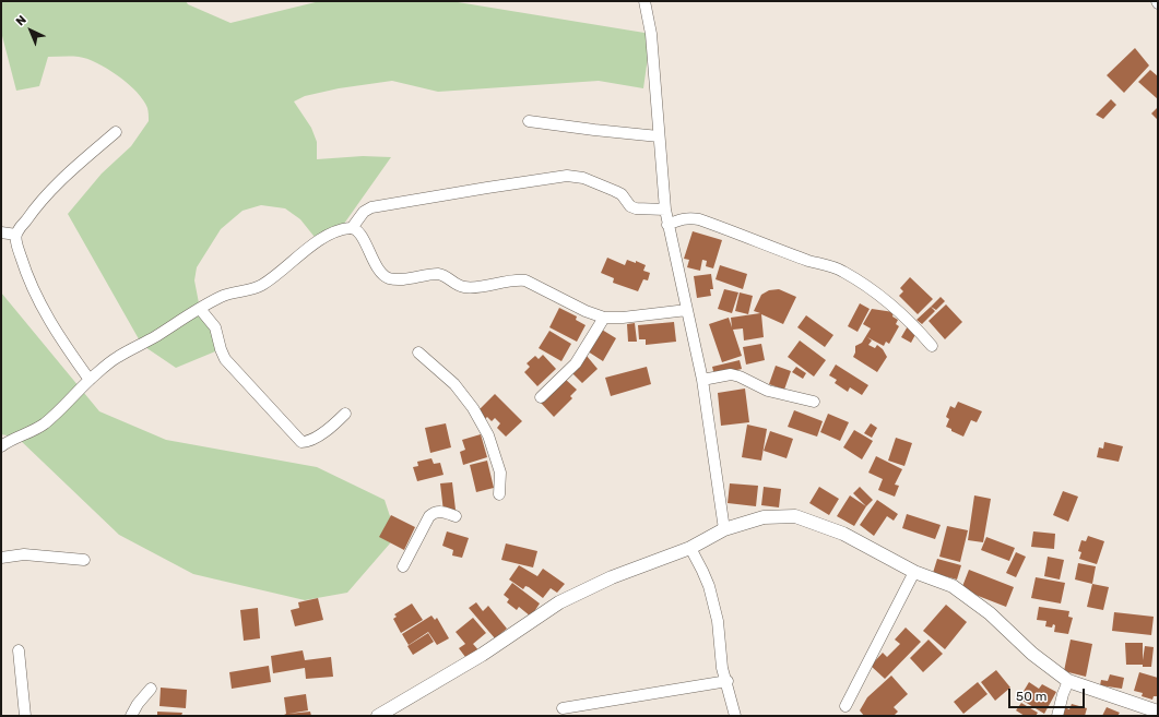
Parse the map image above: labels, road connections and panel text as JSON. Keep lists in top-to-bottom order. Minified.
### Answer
{"scale_bar":"50 m","north":"top left"}
